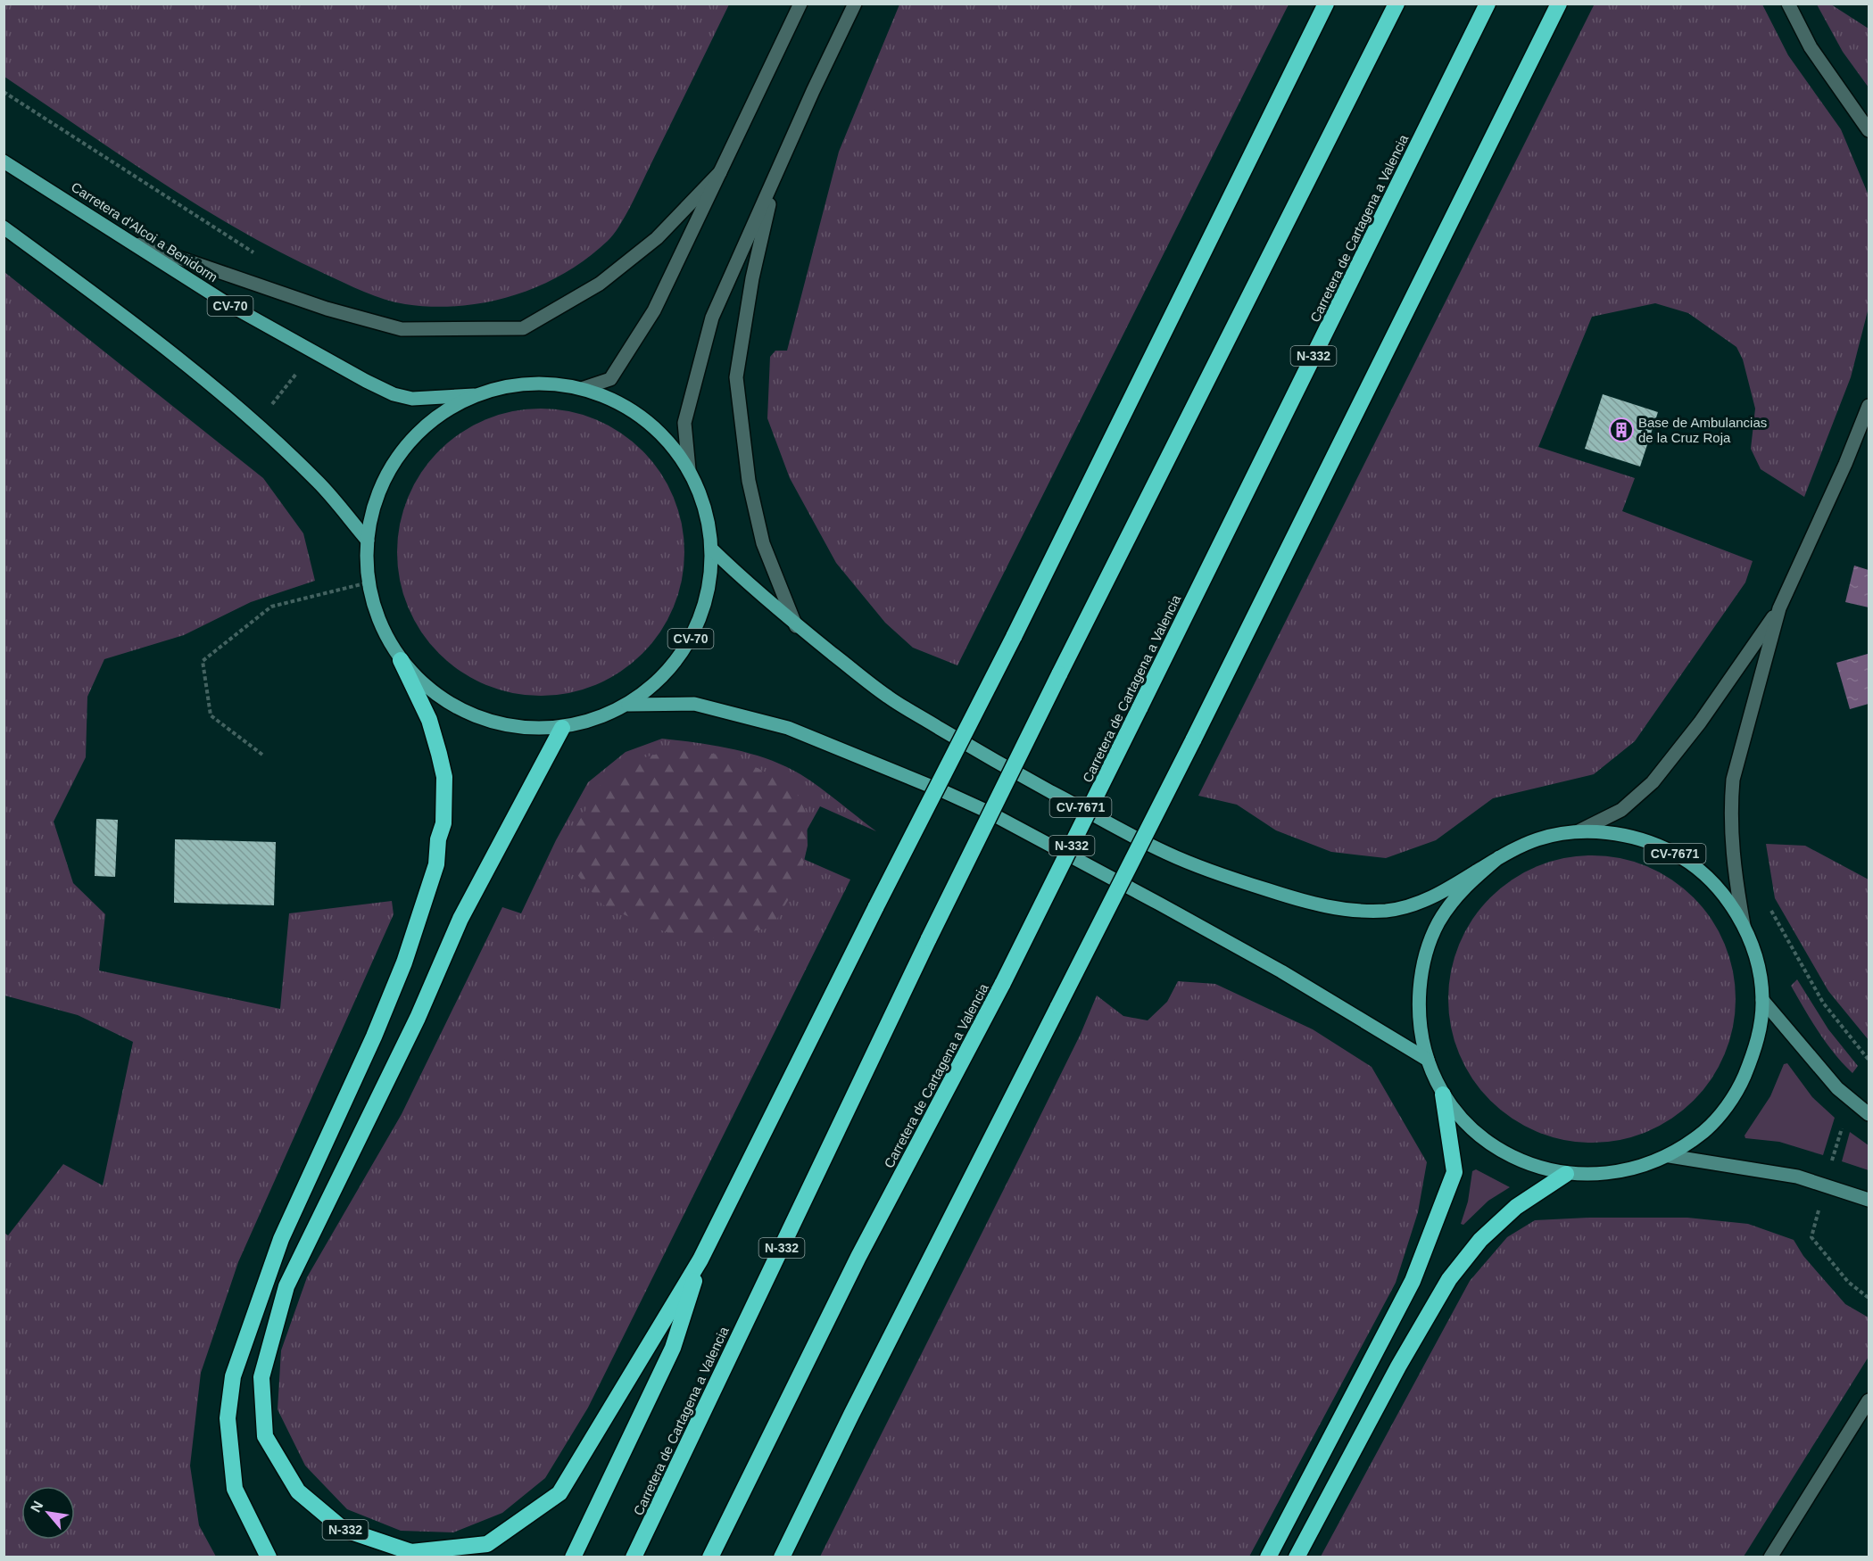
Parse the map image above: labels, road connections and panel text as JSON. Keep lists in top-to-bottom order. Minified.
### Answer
{"streets":{"highway":["Carretera de Cartagena a Valencia","N-332"],"main road":["Carretera d'Alcoi a Benidorm","CV-70","CV-7671"]},"crossings":[["Carretera d'Alcoi a Benidorm","CV-70"],["CV-70","N-332"],["CV-70","CV-7671"]],"places":{"building":["Base de Ambulancias de la Cruz Roja"]},"north":"top left"}
